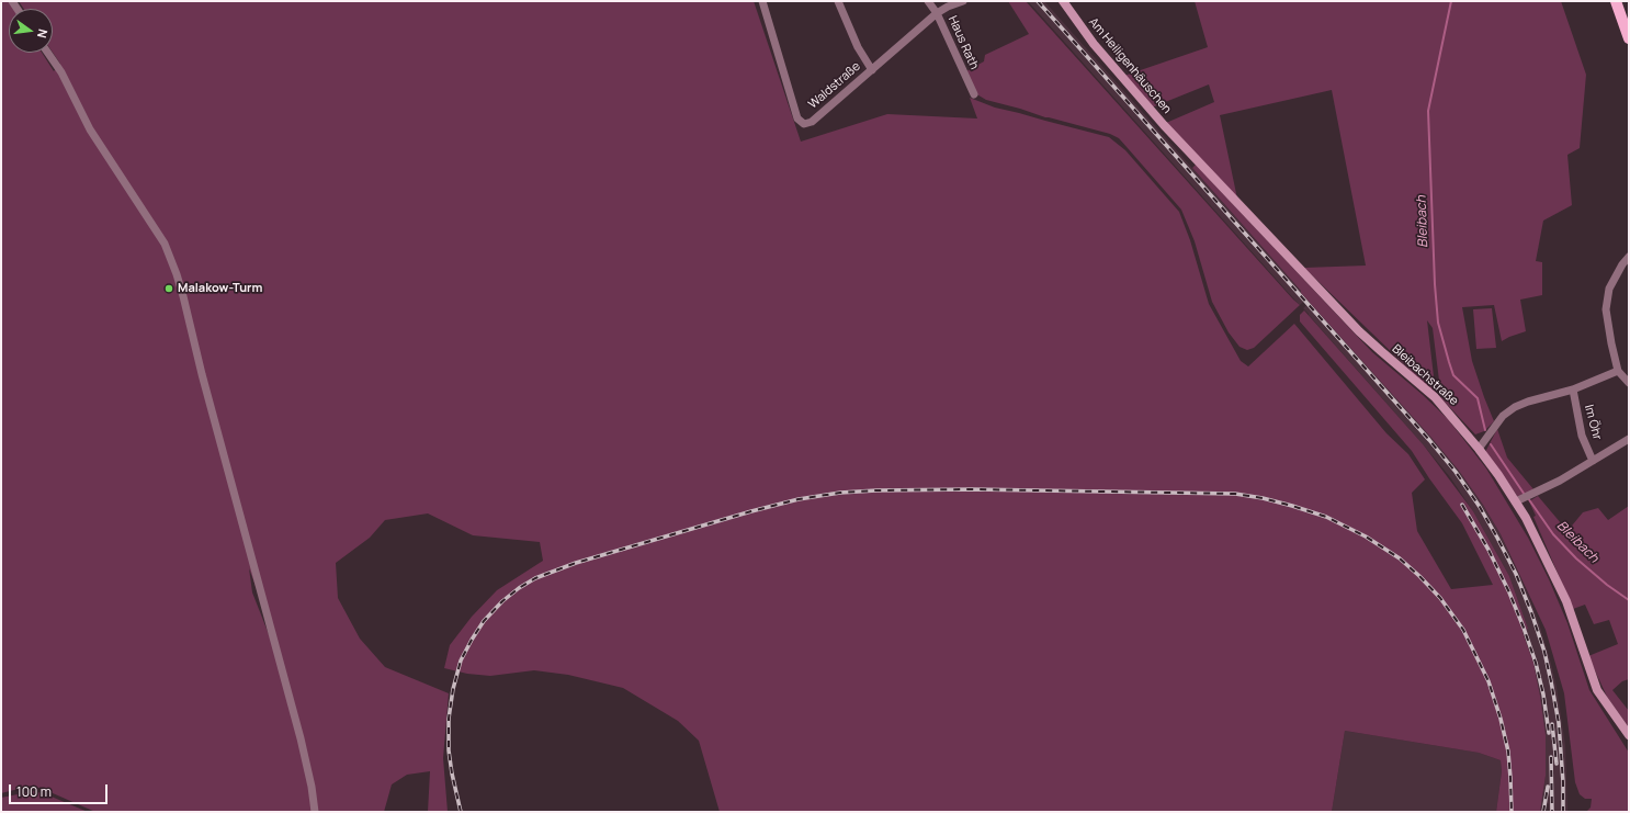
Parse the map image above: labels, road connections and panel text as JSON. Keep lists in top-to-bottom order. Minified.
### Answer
{"streets":{"main road":["Am Heiligenhäuschen","Bleibachstraße"],"street":["Haus Rath","Waldstraße","Im Öhr"]},"crossings":[["Haus Rath","Waldstraße"],["Am Heiligenhäuschen","Bleibachstraße"]],"water":["Bleibach"],"places":["Malakow-Turm"],"scale_bar":"100 m","north":"right"}
